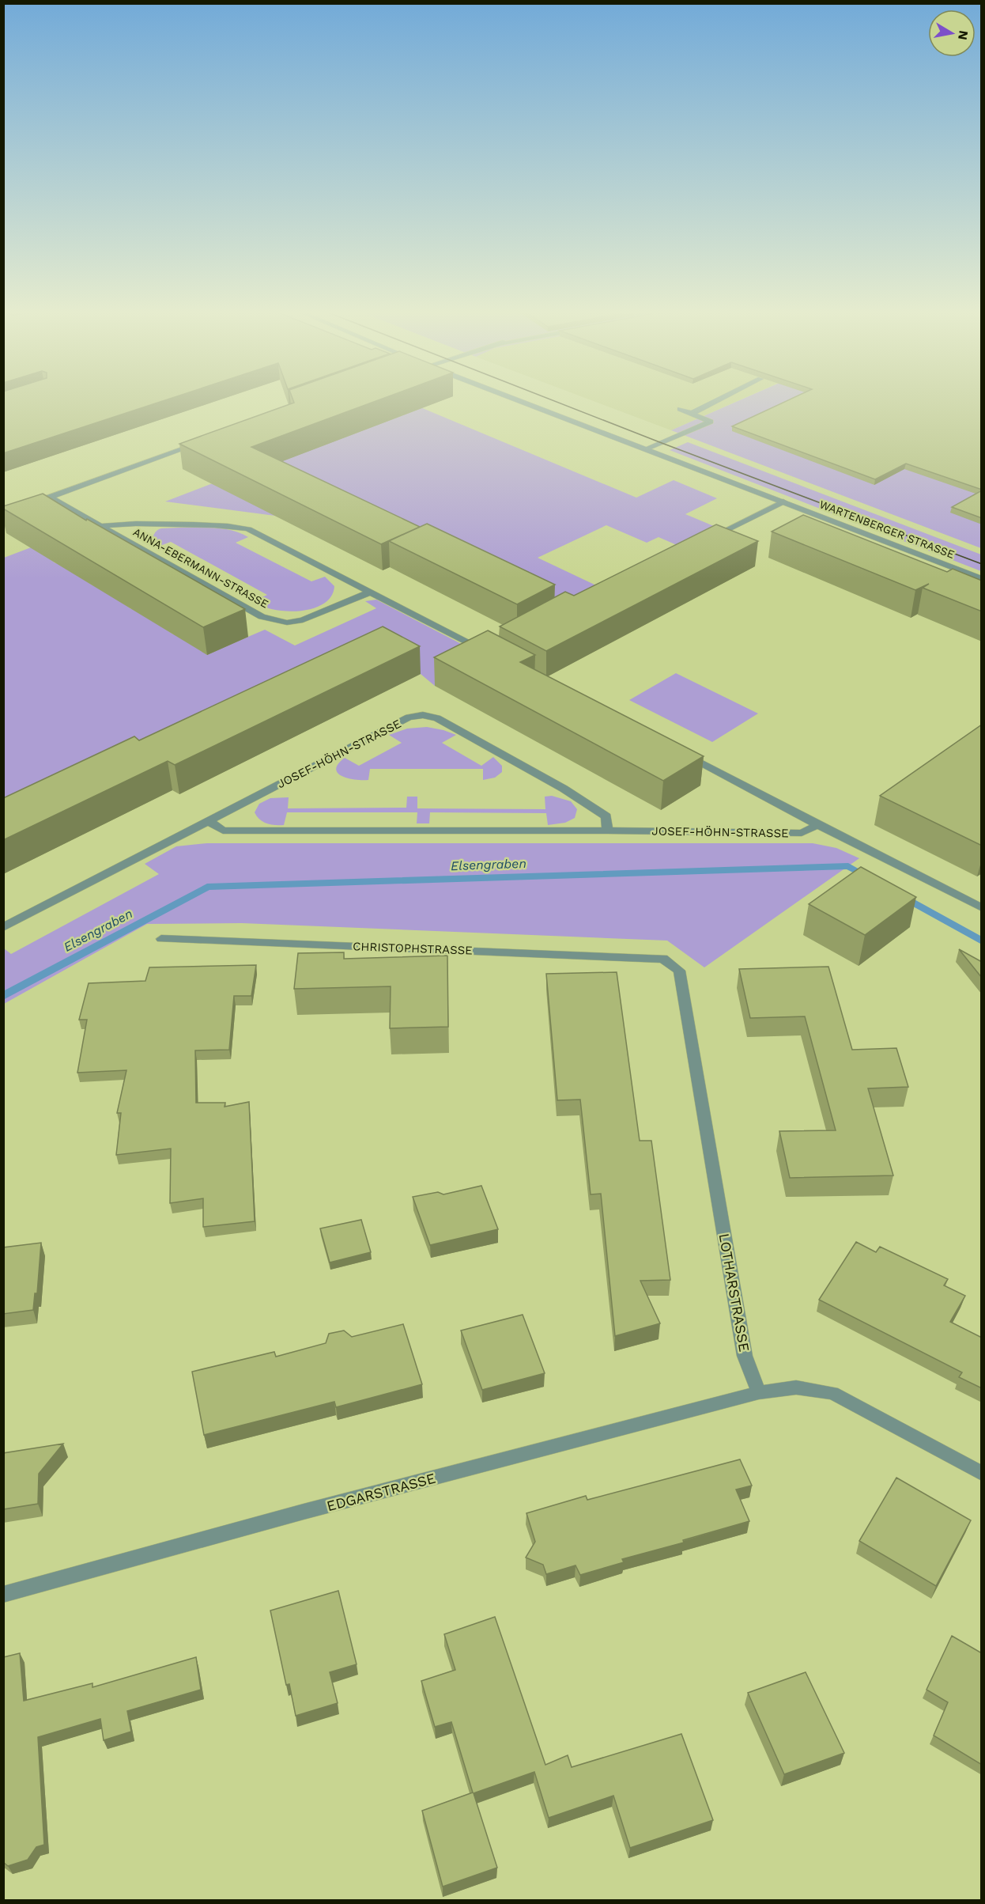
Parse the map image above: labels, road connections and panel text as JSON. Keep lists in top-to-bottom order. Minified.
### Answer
{"streets":{"street":["WARTENBERGER STRASSE","ANNA-EBERMANN-STRASSE","JOSEF-HÖHN-STRASSE","CHRISTOPHSTRASSE","LOTHARSTRASSE","EDGARSTRASSE"]},"crossings":[["CHRISTOPHSTRASSE","LOTHARSTRASSE"],["LOTHARSTRASSE","EDGARSTRASSE"]],"water":["Elsengraben"],"north":"right"}
